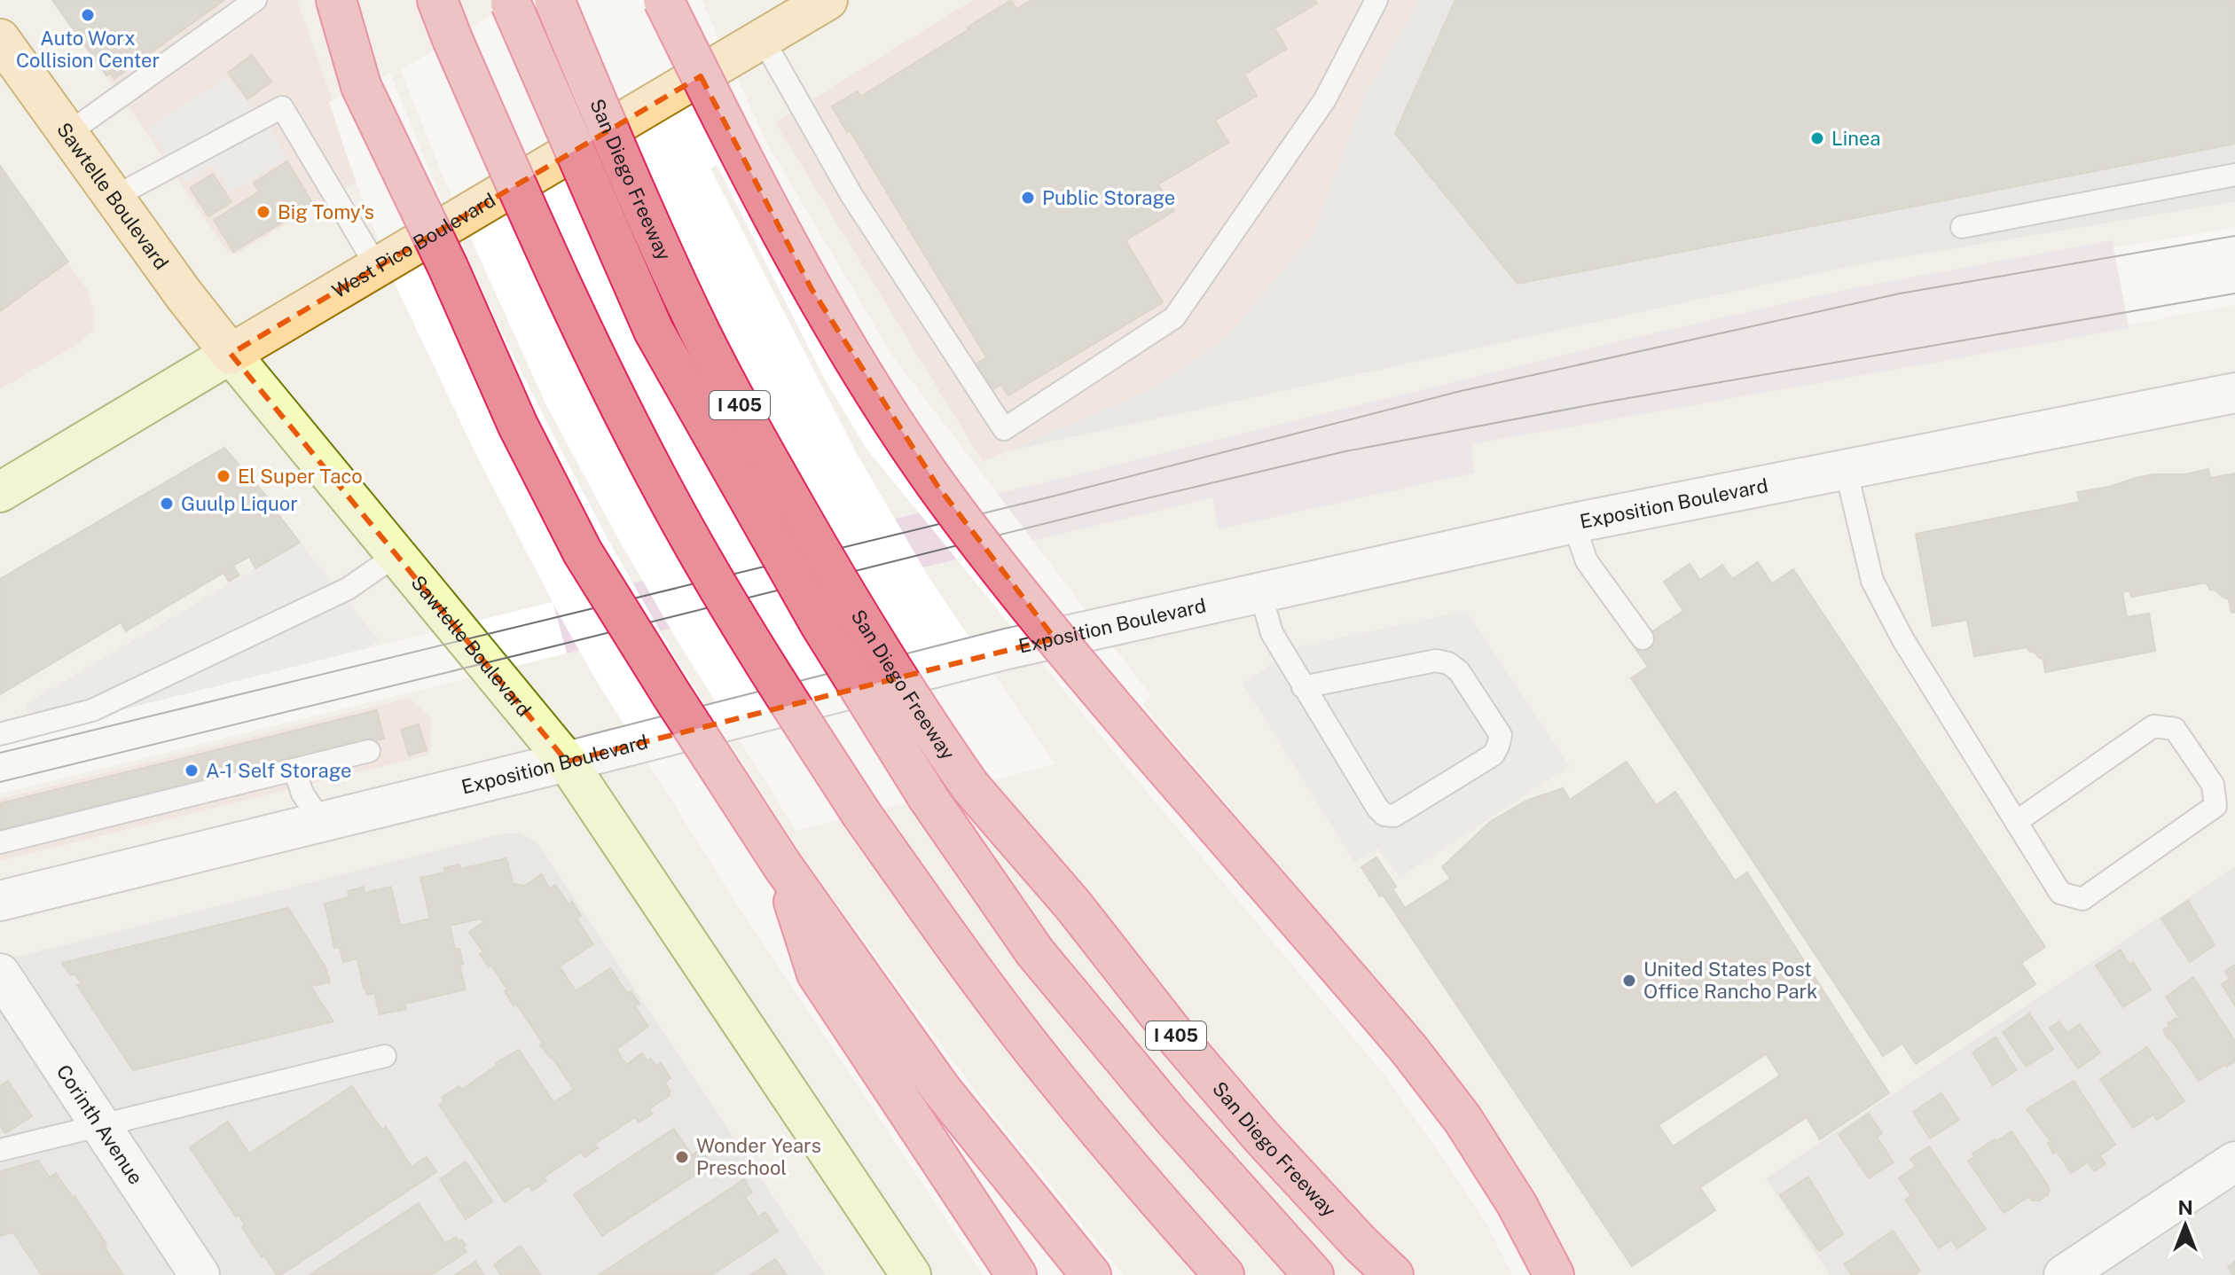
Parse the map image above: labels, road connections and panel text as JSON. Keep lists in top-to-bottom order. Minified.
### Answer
{"streets":{"highway":["San Diego Freeway","I 405"],"main road":["Sawtelle Boulevard","West Pico Boulevard"],"street":["Exposition Boulevard","Corinth Avenue"]},"crossings":[["Sawtelle Boulevard","West Pico Boulevard"],["Sawtelle Boulevard","Exposition Boulevard"]],"places":["Auto Worx Collision Center","Linea","Public Storage","Big Tomy's","El Super Taco","Guulp Liquor","A-1 Self Storage","United States Post Office Rancho Park","Wonder Years Preschool"],"north":"top"}
